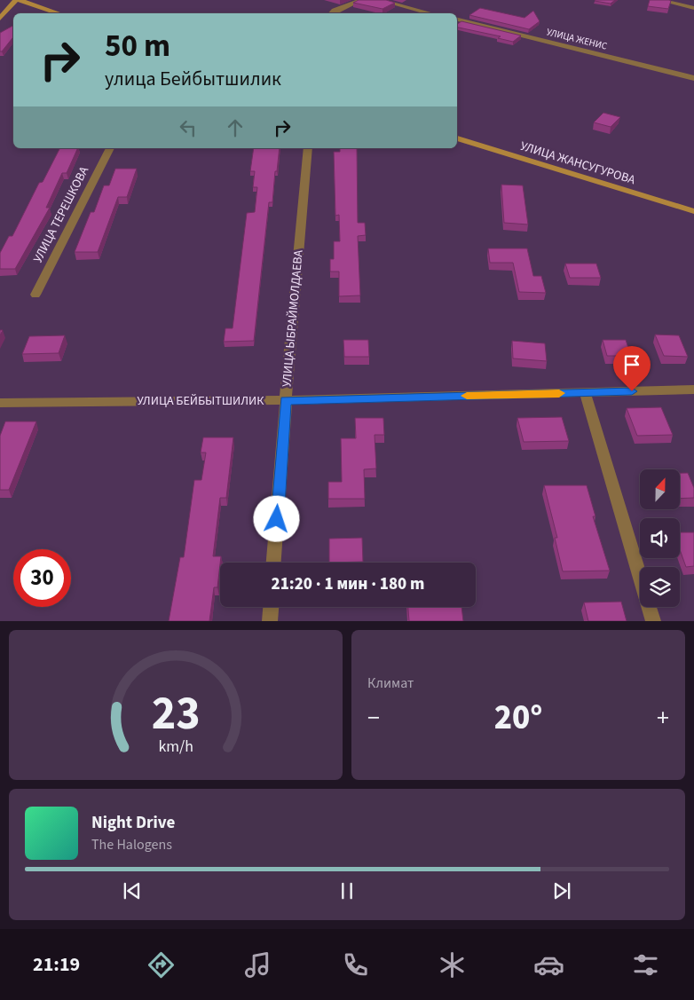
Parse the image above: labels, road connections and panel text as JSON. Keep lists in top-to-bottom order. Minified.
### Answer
{"streets":{"main road":["УЛИЦА ЖАНСУГУРОВА"],"street":["УЛИЦА ЖЕНИС","УЛИЦА ТЕРЕШКОВА","УЛИЦА ЫБРАЙМОЛДАЕВА","УЛИЦА БЕЙБЫТШИЛИК"]},"crossings":[["УЛИЦА ЫБРАЙМОЛДАЕВА","УЛИЦА БЕЙБЫТШИЛИК"]],"north":"top","page":{"turn":["50 m","улица Бейбытшилик"],"limit":"30","trip":"21:20 · 1 мин · 180 m","tile":"Климат","heat":["−","20°","+"],"song":["Night Drive","The Halogens"],"tabs":"21:19","gauge":["23","km/h"]}}
